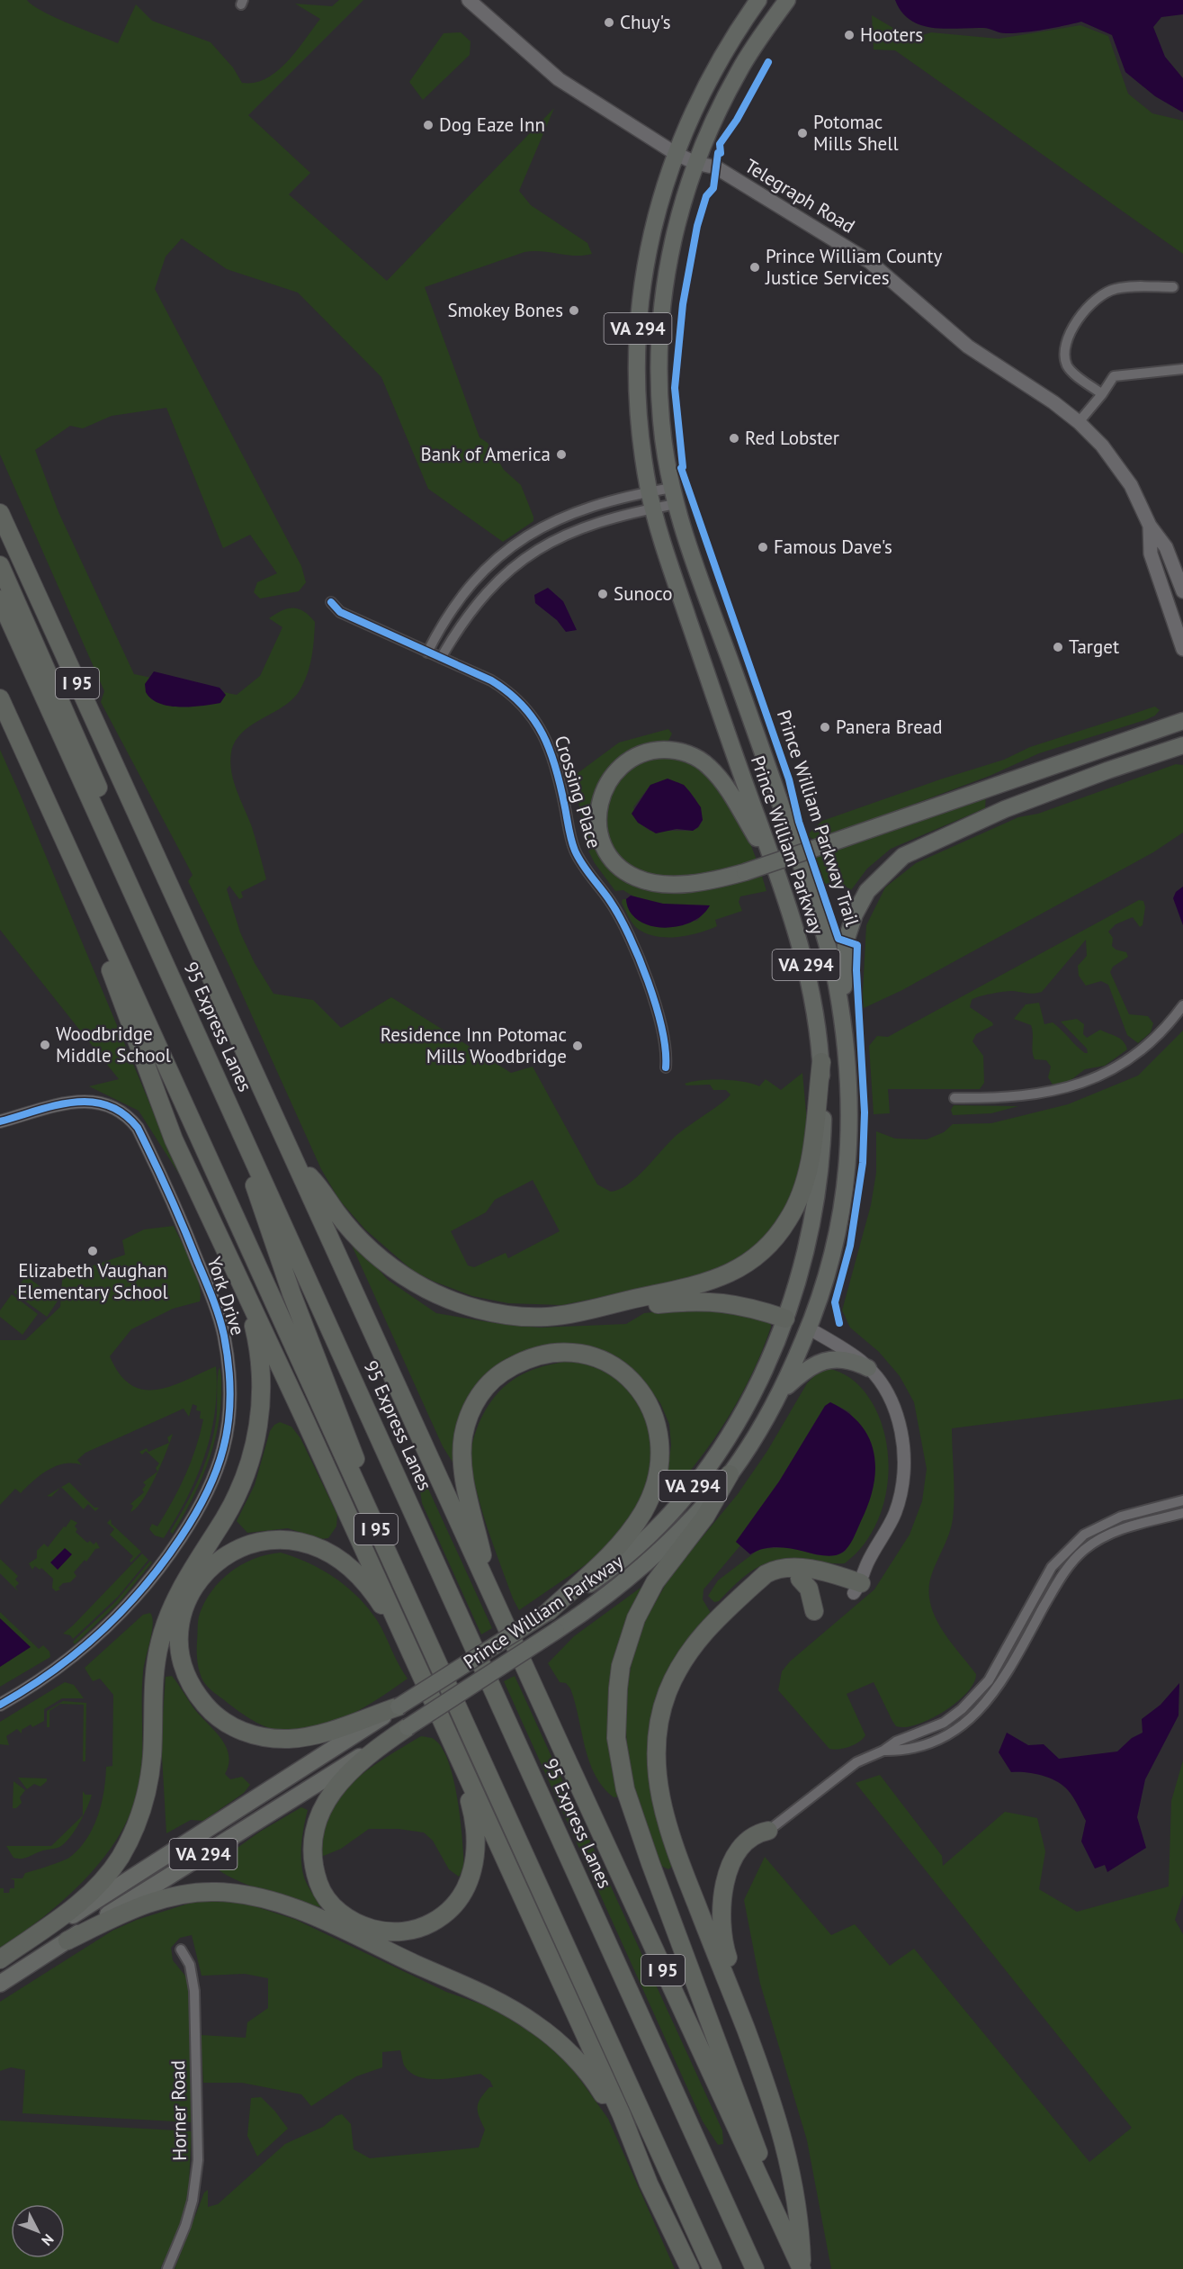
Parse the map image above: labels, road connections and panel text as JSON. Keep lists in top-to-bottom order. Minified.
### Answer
{"streets":{"highway":["VA 294","I 95","Prince William Parkway","95 Express Lanes"],"main road":["Telegraph Road"],"street":["Crossing Place","York Drive","Horner Road"],"cycle path":["Prince William Parkway Trail"]},"crossings":[["Telegraph Road","Prince William Parkway"]],"places":["Chuy's","Hooters","Dog Eaze Inn","Potomac Mills Shell","Prince William County Justice Services","Smokey Bones","Red Lobster","Bank of America","Famous Dave's","Sunoco","Target","Panera Bread","Woodbridge Middle School","Residence Inn Potomac Mills Woodbridge","Elizabeth Vaughan Elementary School"],"north":"bottom right"}
